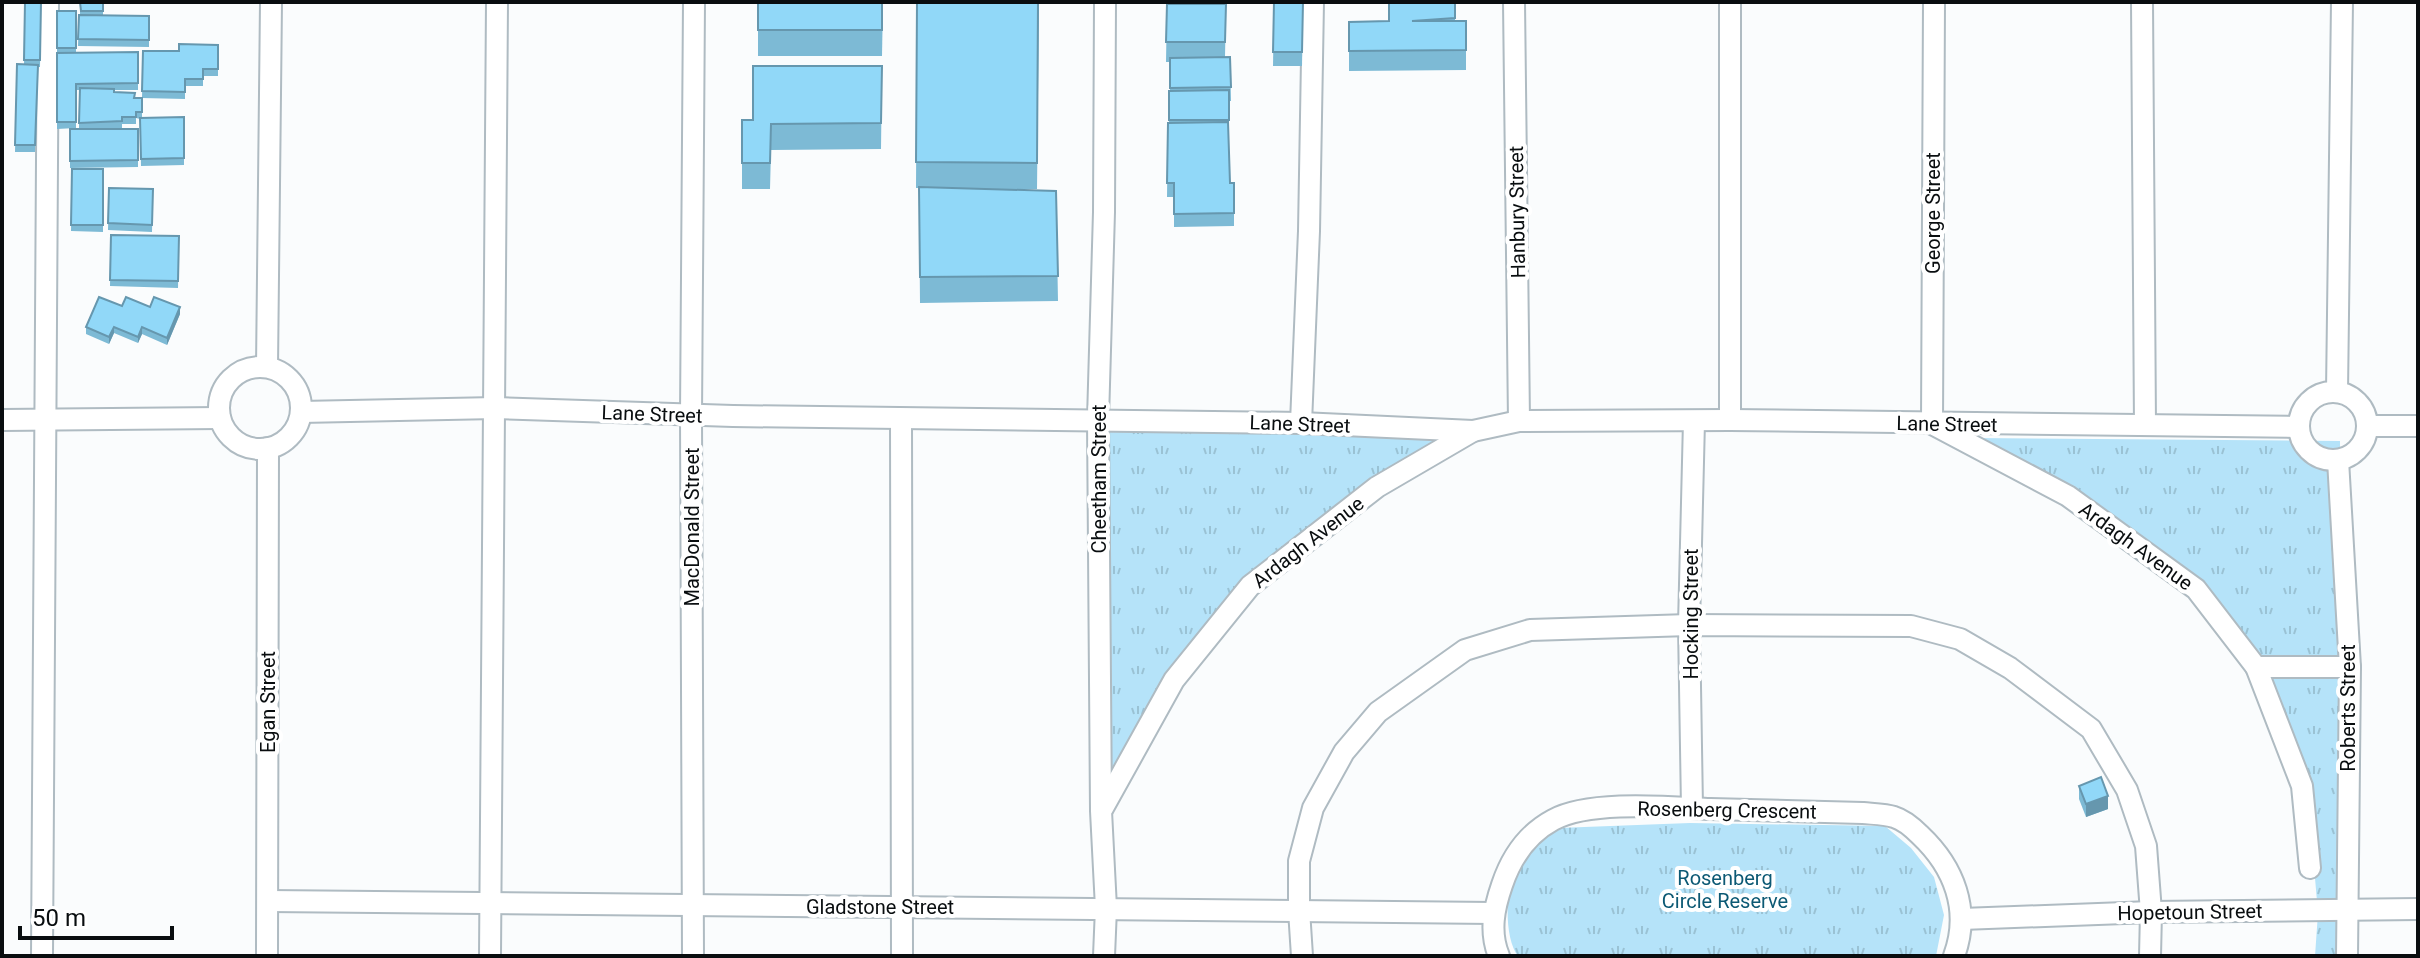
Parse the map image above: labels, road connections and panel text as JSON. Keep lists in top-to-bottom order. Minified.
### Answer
{"streets":{"street":["Hanbury Street","George Street","Lane Street","Cheetham Street","MacDonald Street","Ardagh Avenue","Hocking Street","Egan Street","Roberts Street","Rosenberg Crescent","Gladstone Street","Hopetoun Street"]},"crossings":[["Hanbury Street","Lane Street"],["George Street","Lane Street"],["George Street","Ardagh Avenue"],["Lane Street","Cheetham Street"],["Lane Street","MacDonald Street"],["Lane Street","Ardagh Avenue"],["Lane Street","Hocking Street"],["Lane Street","Egan Street"],["Lane Street","Roberts Street"],["Cheetham Street","Ardagh Avenue"],["Cheetham Street","Gladstone Street"],["MacDonald Street","Gladstone Street"],["Hocking Street","Rosenberg Crescent"],["Egan Street","Gladstone Street"],["Roberts Street","Hopetoun Street"],["Rosenberg Crescent","Gladstone Street"],["Rosenberg Crescent","Hopetoun Street"]],"parks":["Rosenberg Circle Reserve"],"scale_bar":"50 m"}
